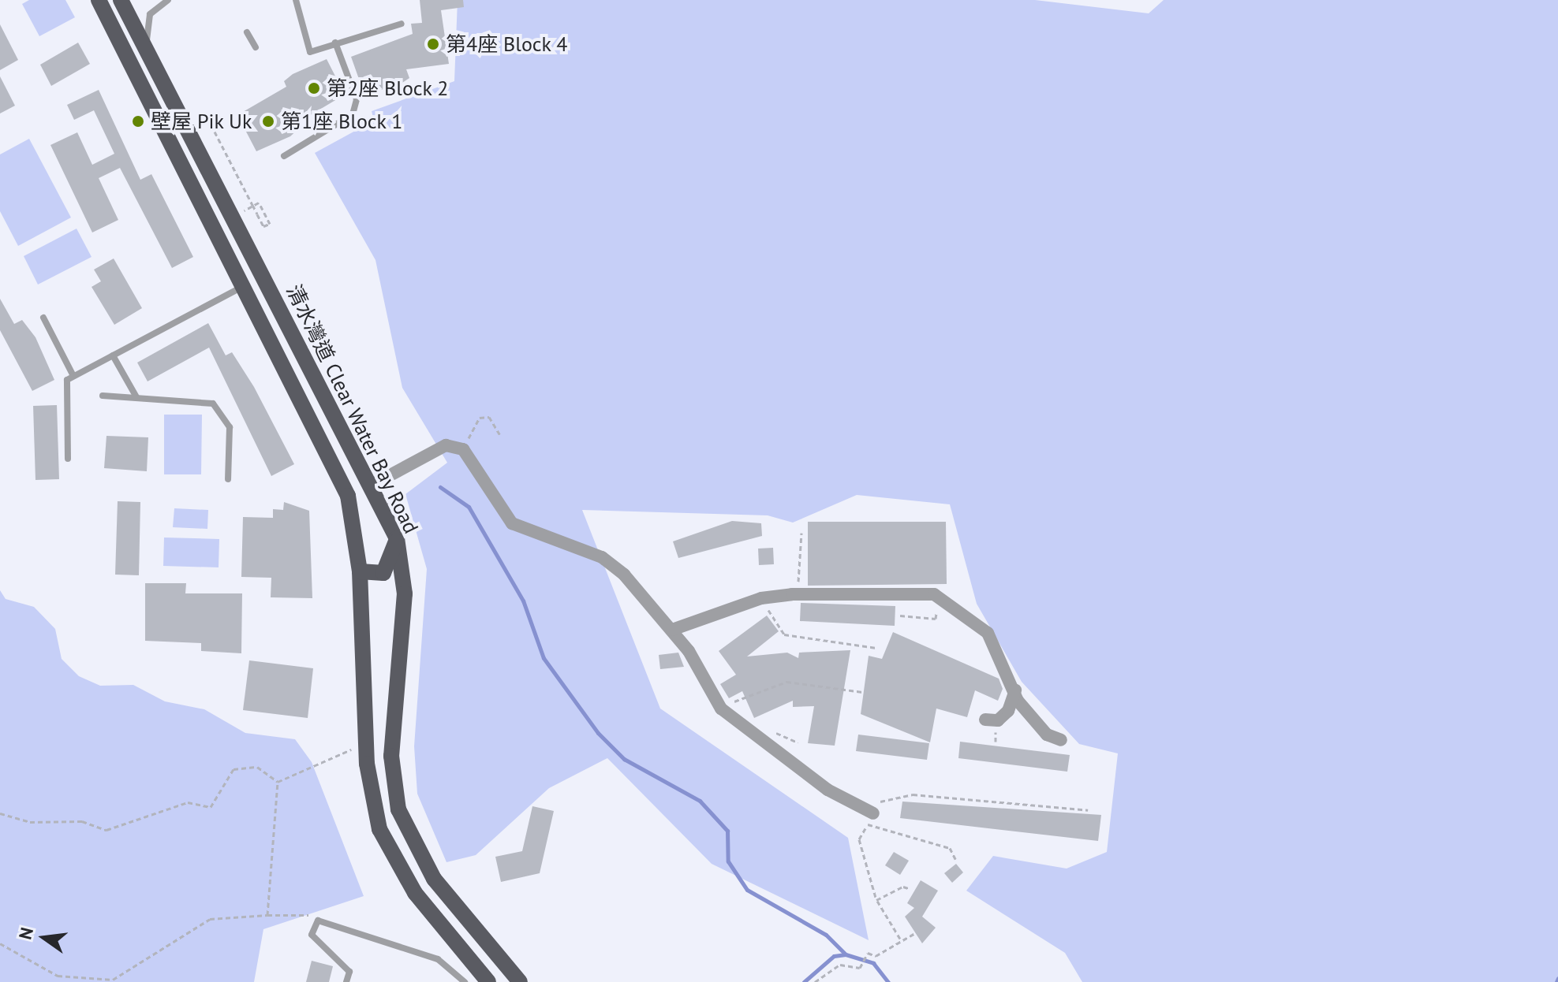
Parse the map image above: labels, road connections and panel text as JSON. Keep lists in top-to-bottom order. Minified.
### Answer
{"streets":{"main road":["清水灣道 Clear Water Bay Road"]},"places":["第4座 Block 4","第2座 Block 2","壁屋 Pik Uk","第1座 Block 1"],"north":"left"}
